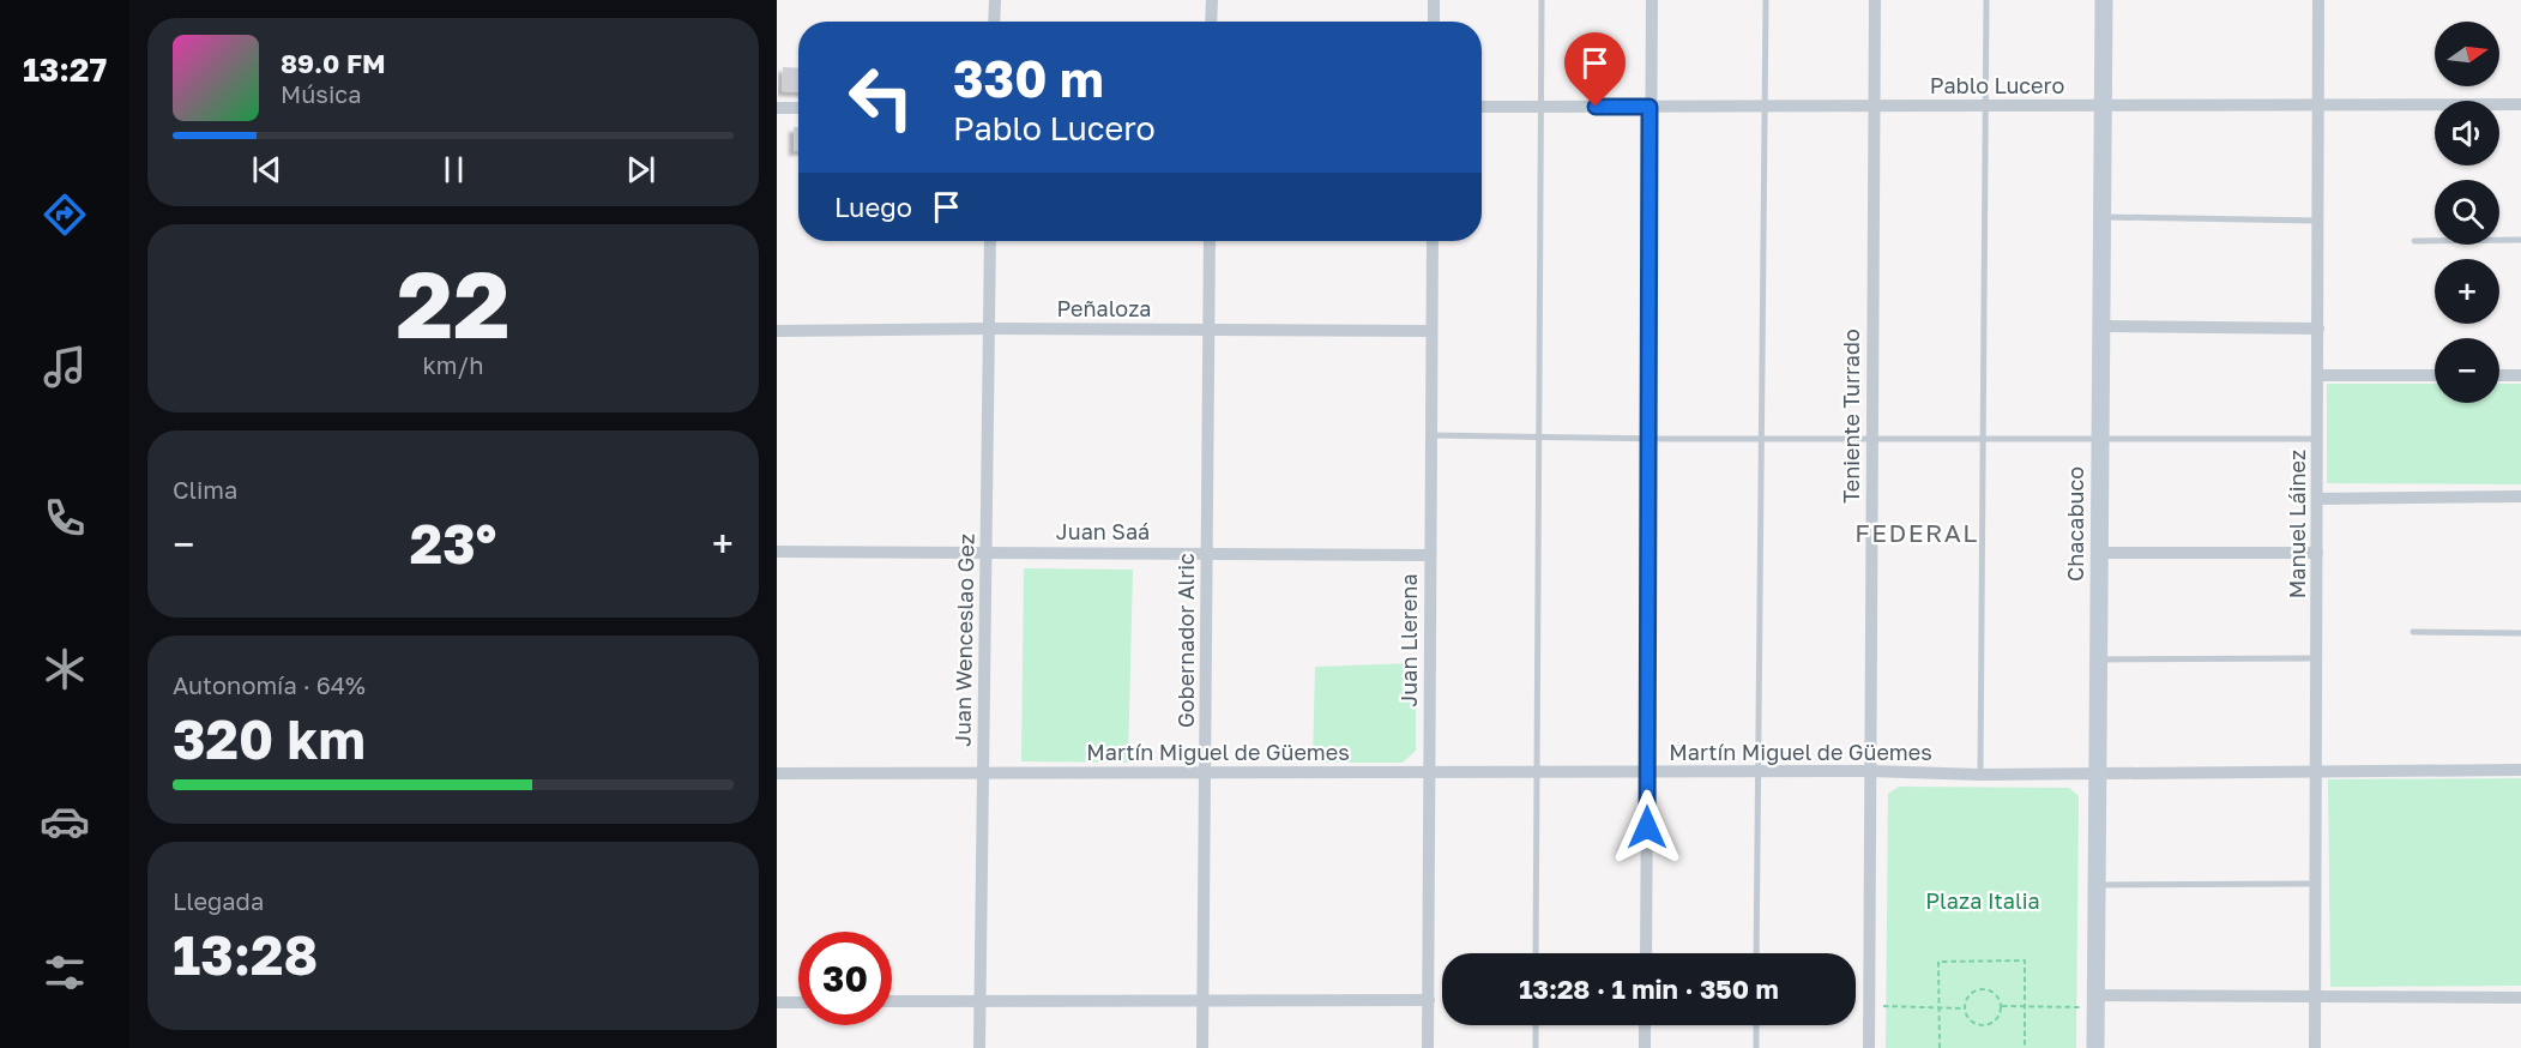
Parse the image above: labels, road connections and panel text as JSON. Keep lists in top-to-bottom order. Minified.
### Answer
{"streets":{"main road":["Chacabuco"],"street":["Pablo Lucero","Peñaloza","Teniente Turrado","Manuel Láinez","Juan Saá","Juan Wenceslao Gez","Gobernador Alric","Juan Llerena","Martín Miguel de Güemes"]},"crossings":[["Pablo Lucero","Teniente Turrado"],["Pablo Lucero","Chacabuco"],["Pablo Lucero","Manuel Láinez"],["Peñaloza","Juan Wenceslao Gez"],["Peñaloza","Gobernador Alric"],["Peñaloza","Juan Llerena"],["Teniente Turrado","Martín Miguel de Güemes"],["Chacabuco","Martín Miguel de Güemes"],["Manuel Láinez","Martín Miguel de Güemes"],["Juan Saá","Juan Wenceslao Gez"],["Juan Saá","Gobernador Alric"],["Juan Saá","Juan Llerena"],["Juan Wenceslao Gez","Martín Miguel de Güemes"],["Gobernador Alric","Martín Miguel de Güemes"],["Juan Llerena","Martín Miguel de Güemes"]],"districts":["FEDERAL"],"parks":["Plaza Italia"],"north":"right","page":{"tabs":"13:27","map_buttons":["+","−"],"turn":["330 m","Pablo Lucero"],"song":["89.0 FM","Música"],"then":"Luego","tile":[["22","km/h"],"Clima",["Autonomía · 64%","320 km"],["Llegada","13:28"]],"heat":["−","23°","+"],"limit":"30","trip":"13:28 · 1 min · 350 m"}}
